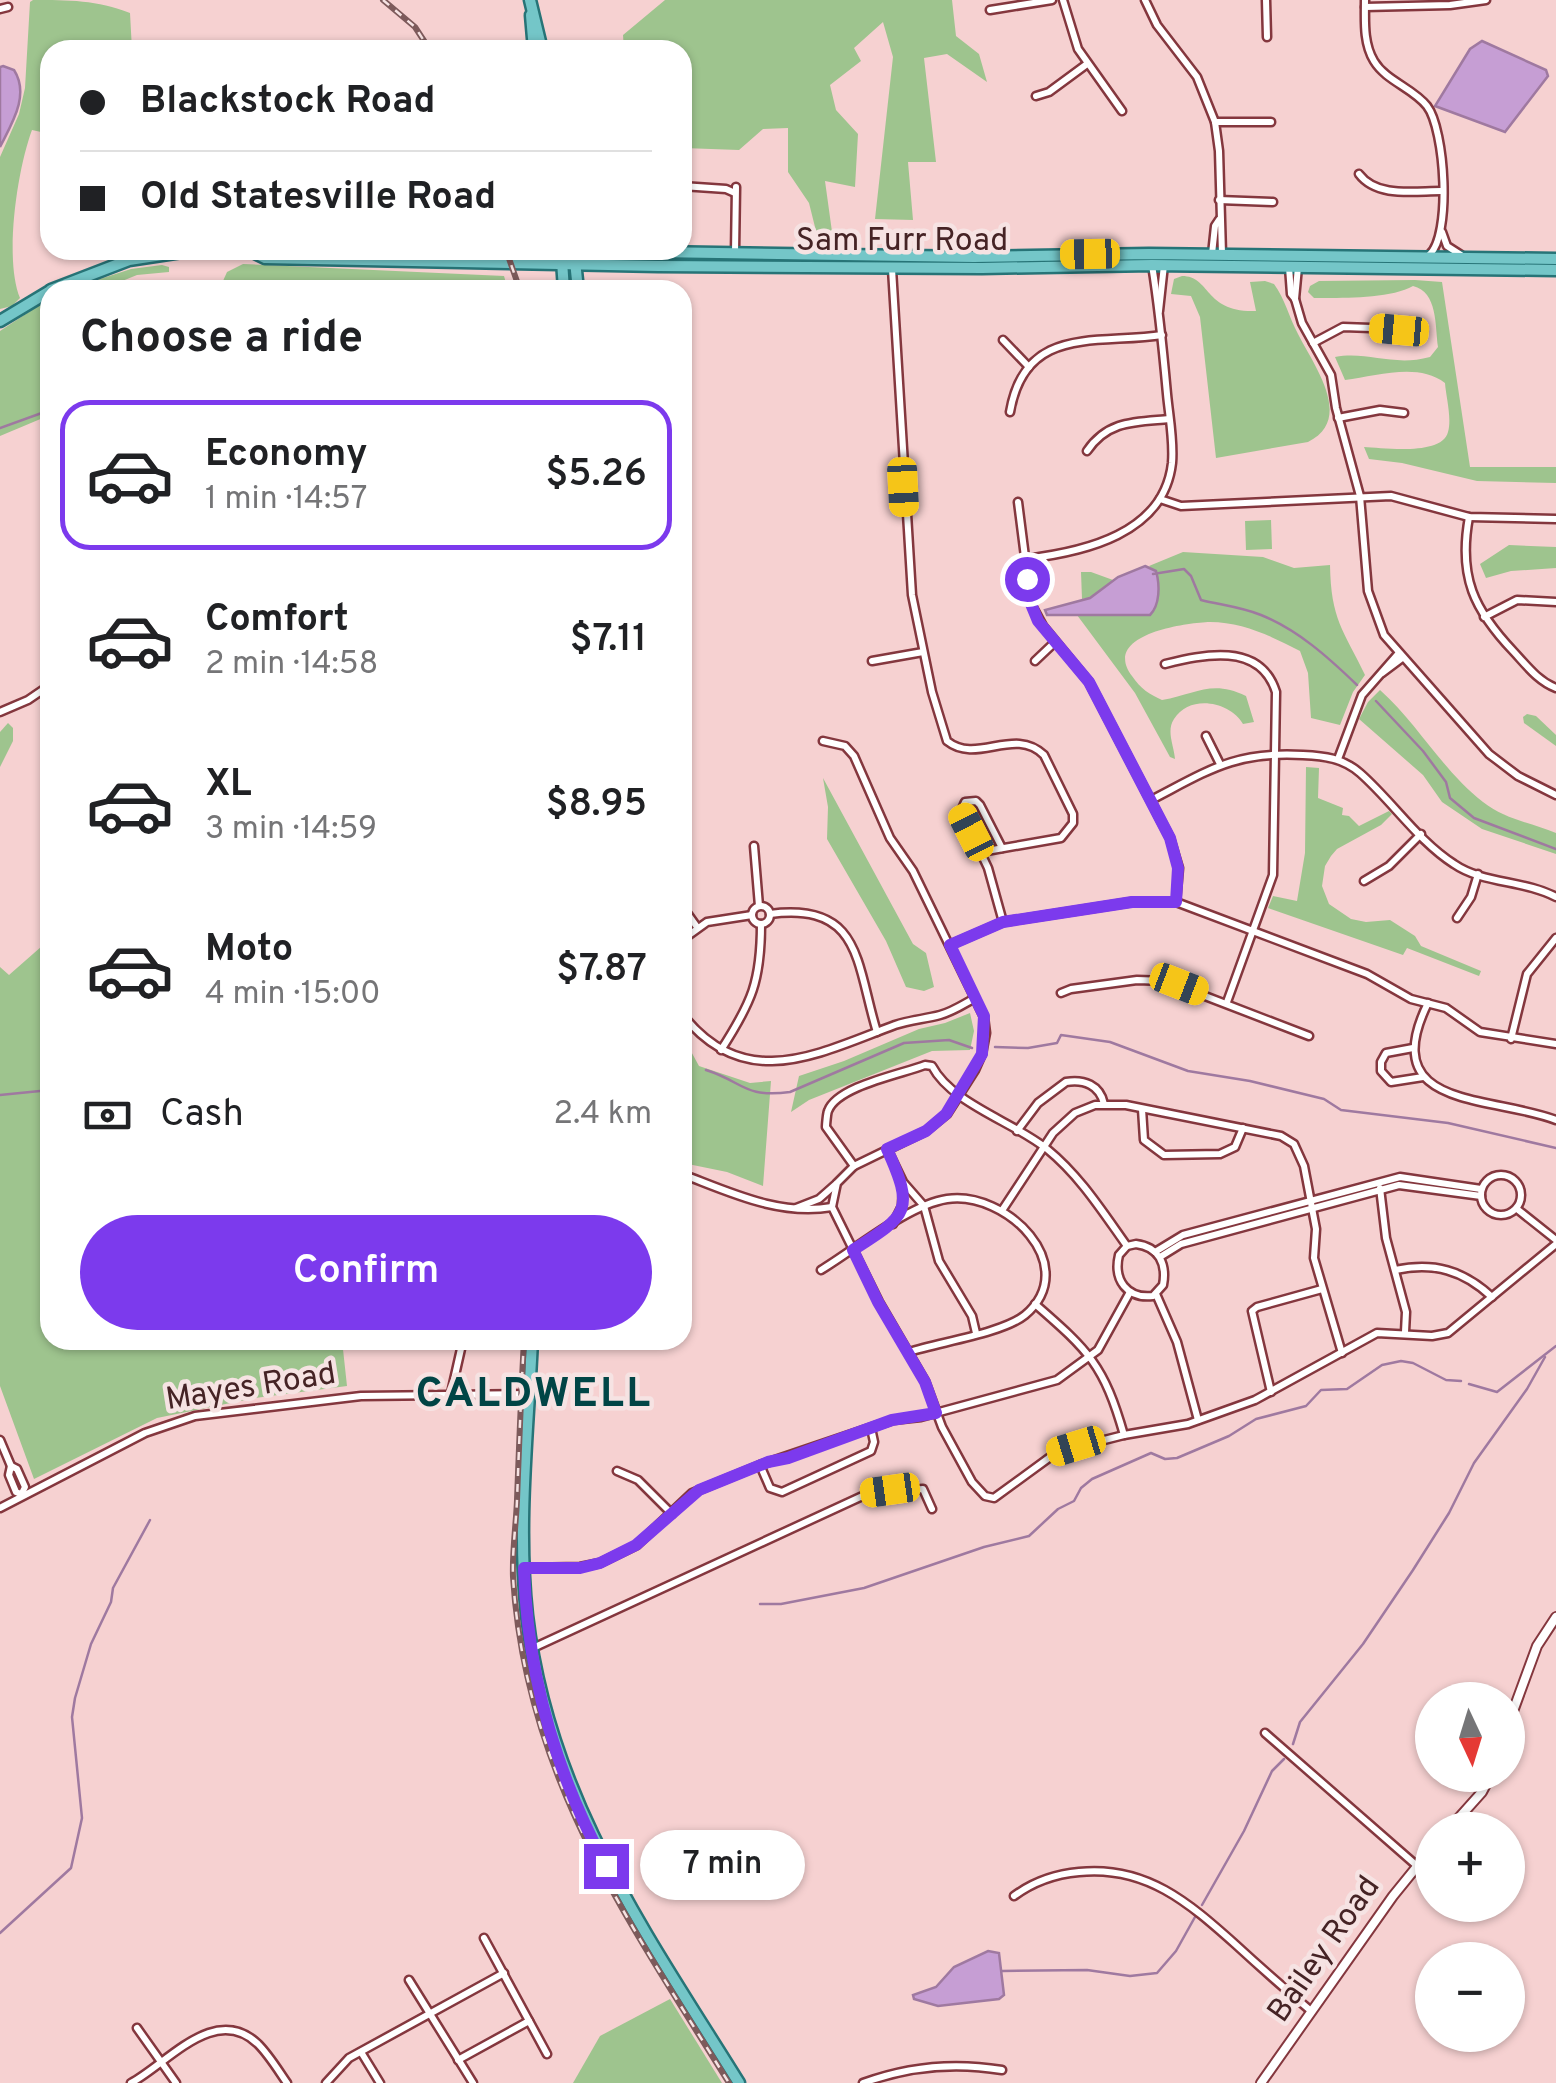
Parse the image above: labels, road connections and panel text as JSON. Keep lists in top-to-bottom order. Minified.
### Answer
{"streets":{"main road":["Sam Furr Road"],"street":["Mayes Road","Bailey Road"]},"districts":["CALDWELL"],"north":"bottom","page":{"banner":["Blackstock Road","Old Statesville Road"],"heading":"Choose a ride","list":[{"name":"Economy","note":"1 min · 14:57","value":"$5.26"},{"name":"Comfort","note":"2 min · 14:58","value":"$7.11"},{"name":"XL","note":"3 min · 14:59","value":"$8.95"},{"name":"Moto","note":"4 min · 15:00","value":"$7.87"}],"pay":["Cash","2.4 km"],"buttons":"Confirm","map_buttons":["+","−"],"bubble":"7 min"}}
